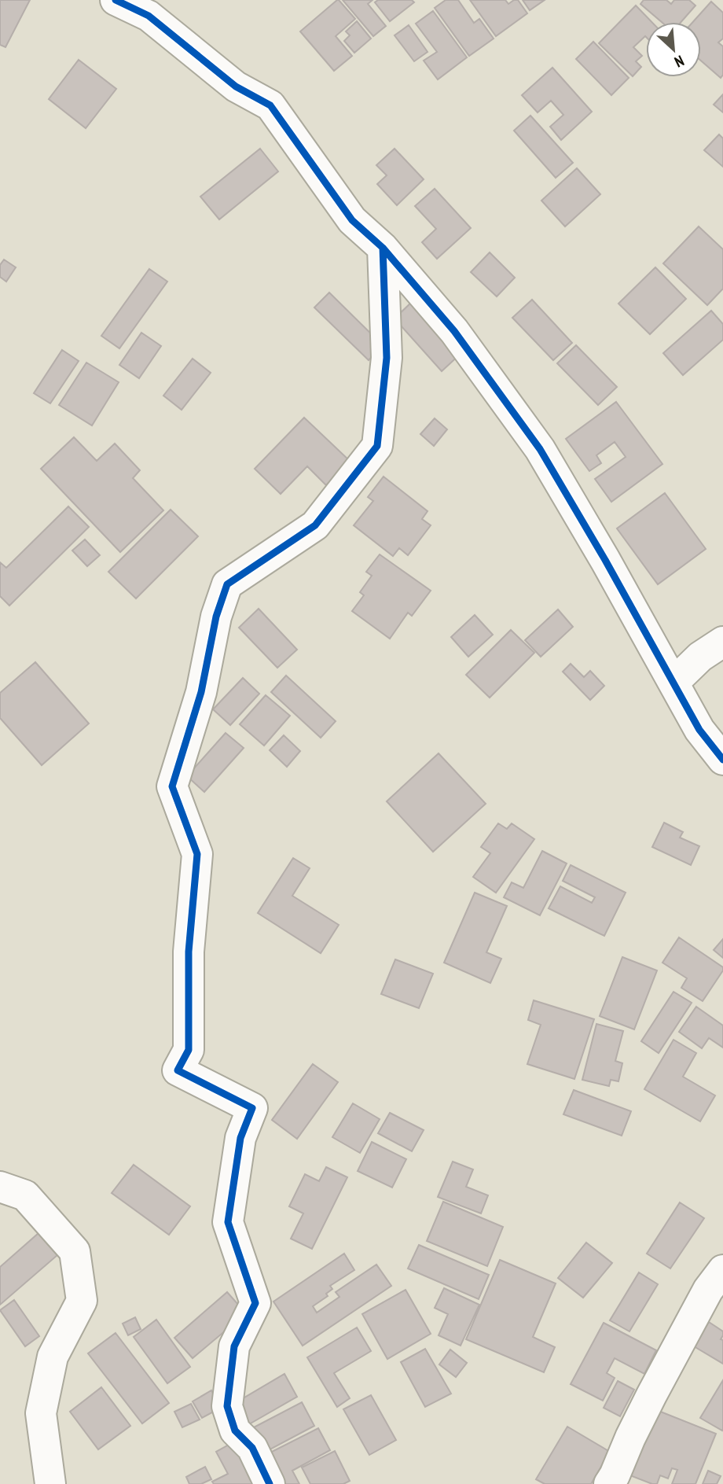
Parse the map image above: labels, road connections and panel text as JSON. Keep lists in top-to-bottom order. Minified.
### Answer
{"north":"bottom right"}
